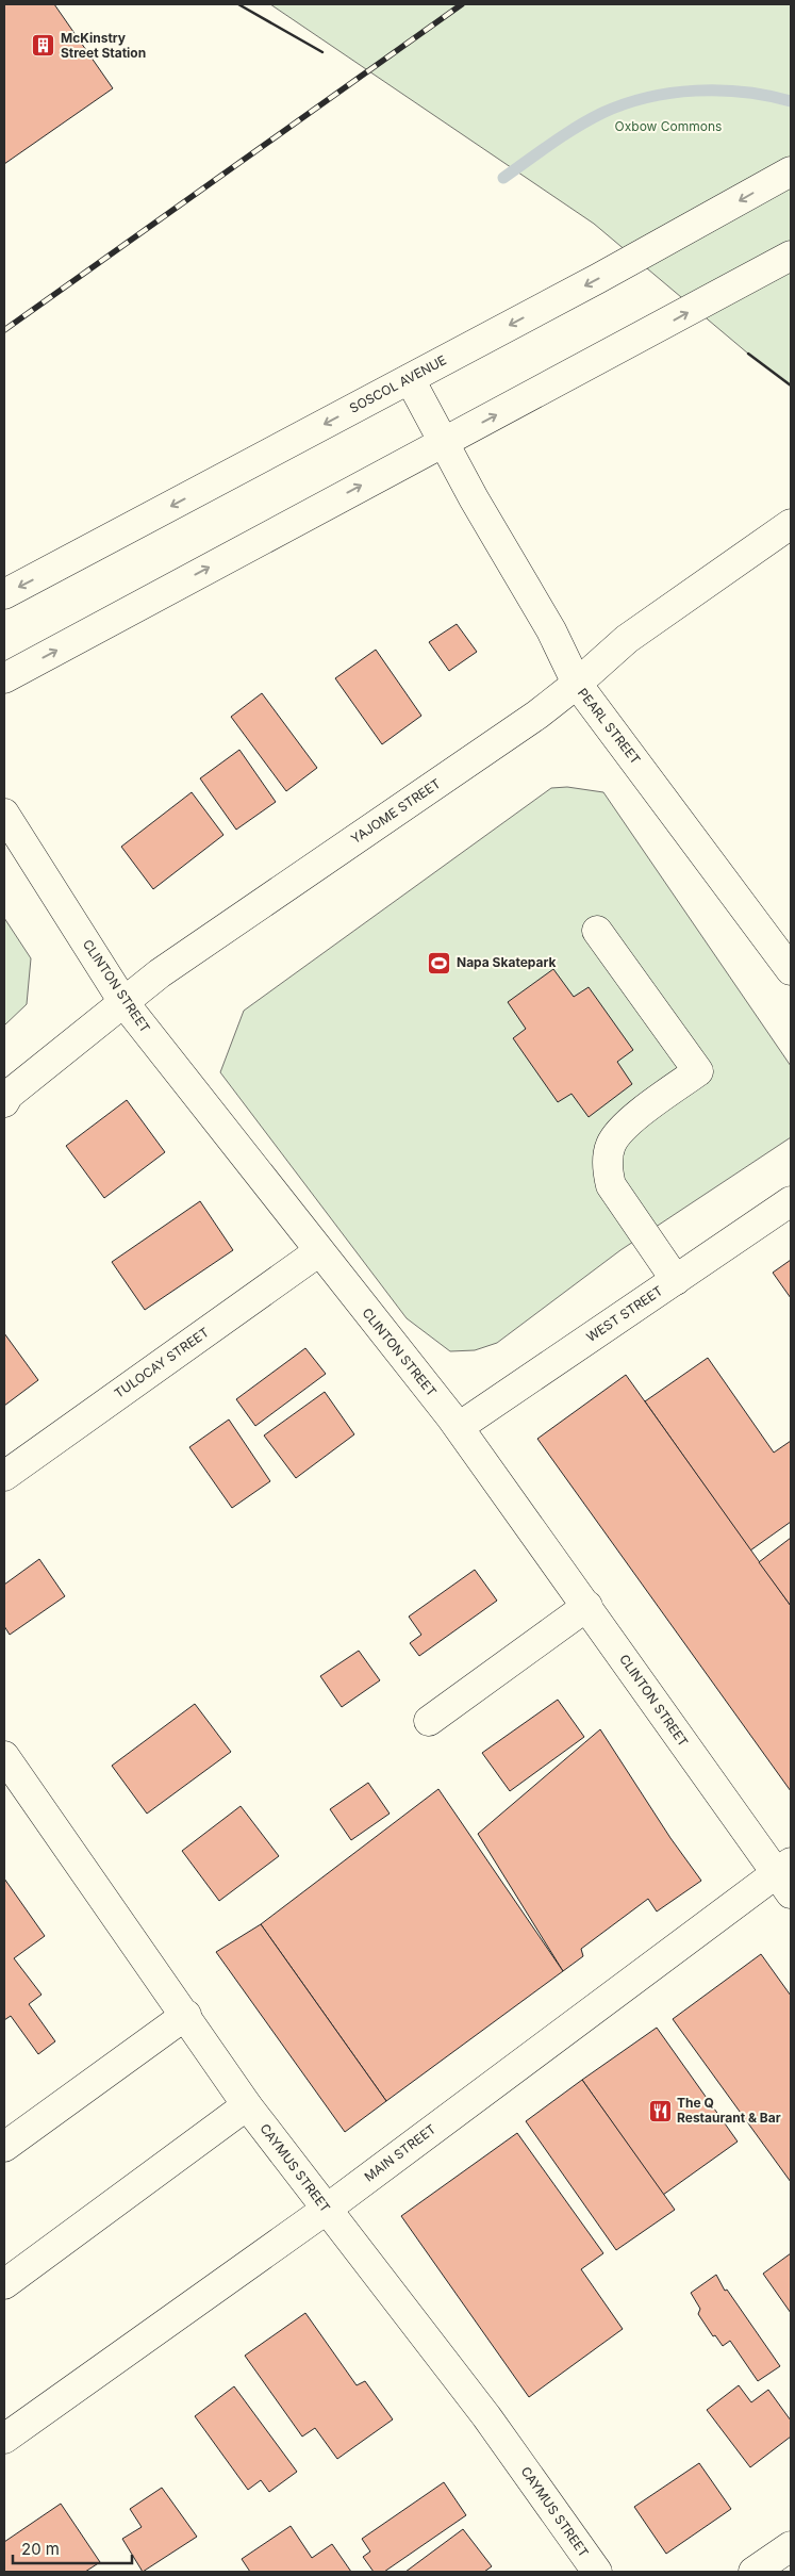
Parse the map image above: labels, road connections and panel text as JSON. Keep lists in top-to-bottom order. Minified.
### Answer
{"streets":{"street":["SOSCOL AVENUE","PEARL STREET","YAJOME STREET","CLINTON STREET","WEST STREET","TULOCAY STREET","MAIN STREET","CAYMUS STREET"]},"crossings":[["SOSCOL AVENUE","PEARL STREET"],["PEARL STREET","YAJOME STREET"],["YAJOME STREET","CLINTON STREET"],["CLINTON STREET","WEST STREET"],["CLINTON STREET","TULOCAY STREET"],["CLINTON STREET","MAIN STREET"],["MAIN STREET","CAYMUS STREET"]],"parks":["Oxbow Commons"],"places":{"building":["McKinstry Street Station"],"sports":["Napa Skatepark"],"restaurant":["The Q Restaurant & Bar"]},"scale_bar":"20 m"}
